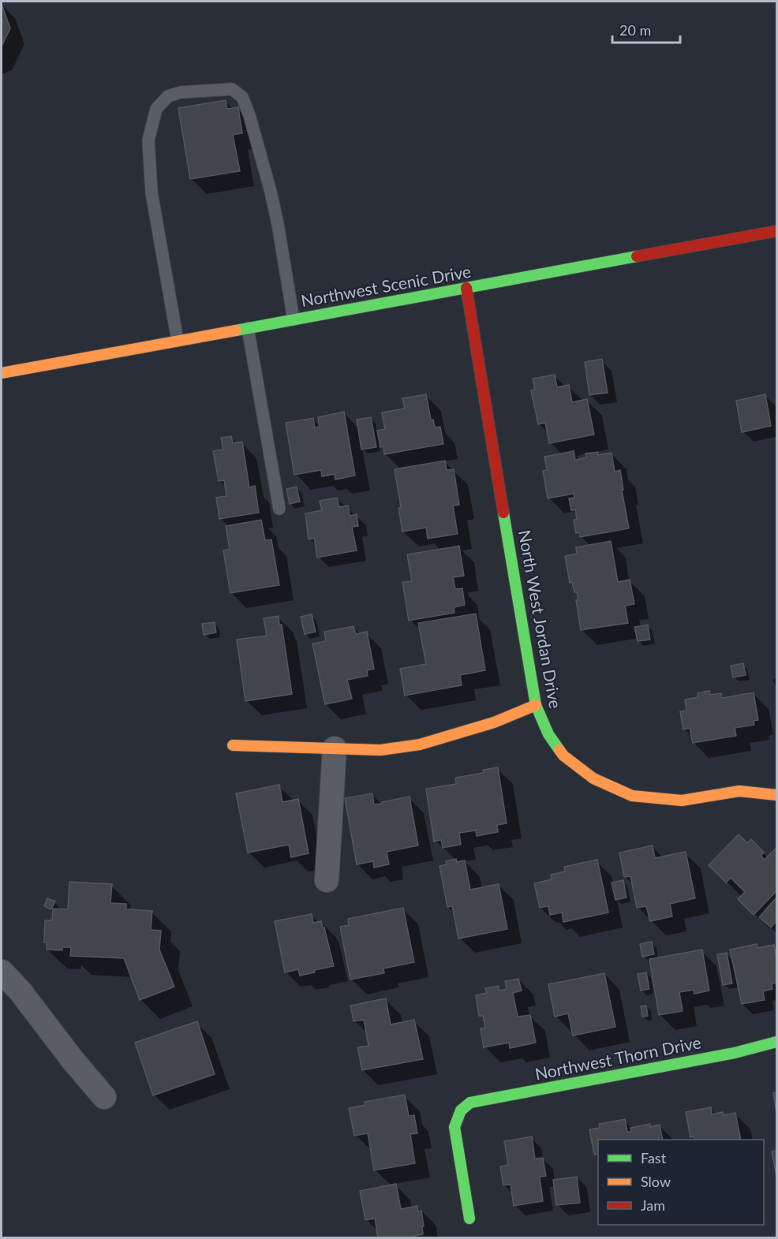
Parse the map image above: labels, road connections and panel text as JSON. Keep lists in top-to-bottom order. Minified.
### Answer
{"streets":{"street":["Northwest Scenic Drive","North West Jordan Drive","Northwest Thorn Drive"]},"crossings":[["Northwest Scenic Drive","North West Jordan Drive"]],"legend":["Fast","Slow","Jam"],"scale_bar":"20 m"}
